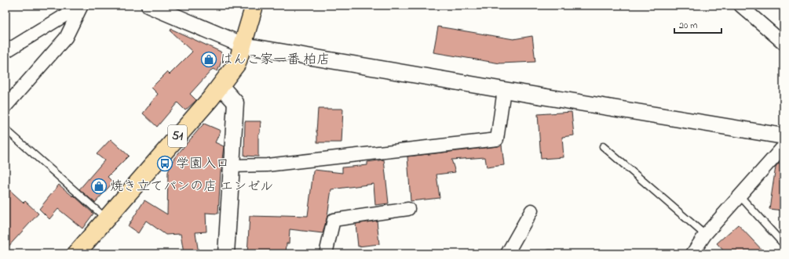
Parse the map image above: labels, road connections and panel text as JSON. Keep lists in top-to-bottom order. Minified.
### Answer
{"streets":{"main road":["51"]},"places":{"shop":["はんこ家一番 柏店","焼き立てパンの店 エンゼル"],"bus stop":["学園入口"]},"scale_bar":"20 m"}
